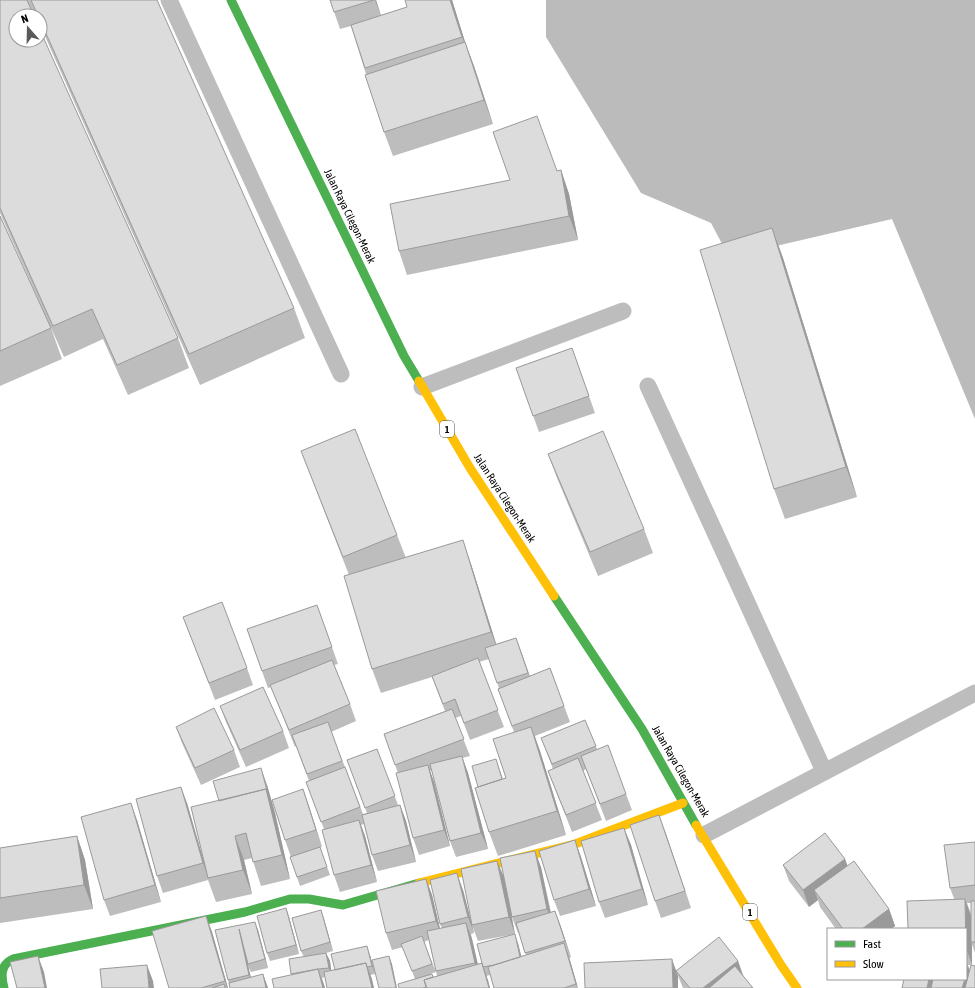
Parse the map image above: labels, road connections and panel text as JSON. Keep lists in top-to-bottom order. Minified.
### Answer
{"streets":{"main road":["Jalan Raya Cilegon-Merak","1"]},"legend":["Fast","Slow"],"north":"top"}
